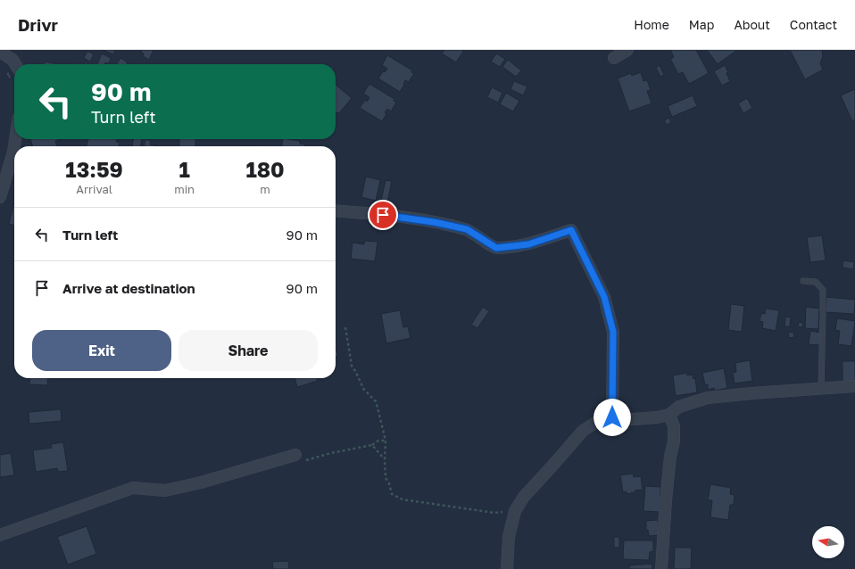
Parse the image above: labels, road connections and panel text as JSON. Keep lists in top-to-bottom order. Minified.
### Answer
{"north":"left","page":{"header":"Drivr","nav":["Home","Map","About","Contact"],"turn":["90 m","Turn left"],"eta":["13:59","Arrival","1","min","180","m"],"list":[{"name":"Turn left","value":"90 m"},{"name":"Arrive at destination","value":"90 m"}],"buttons":["Exit","Share"]}}
